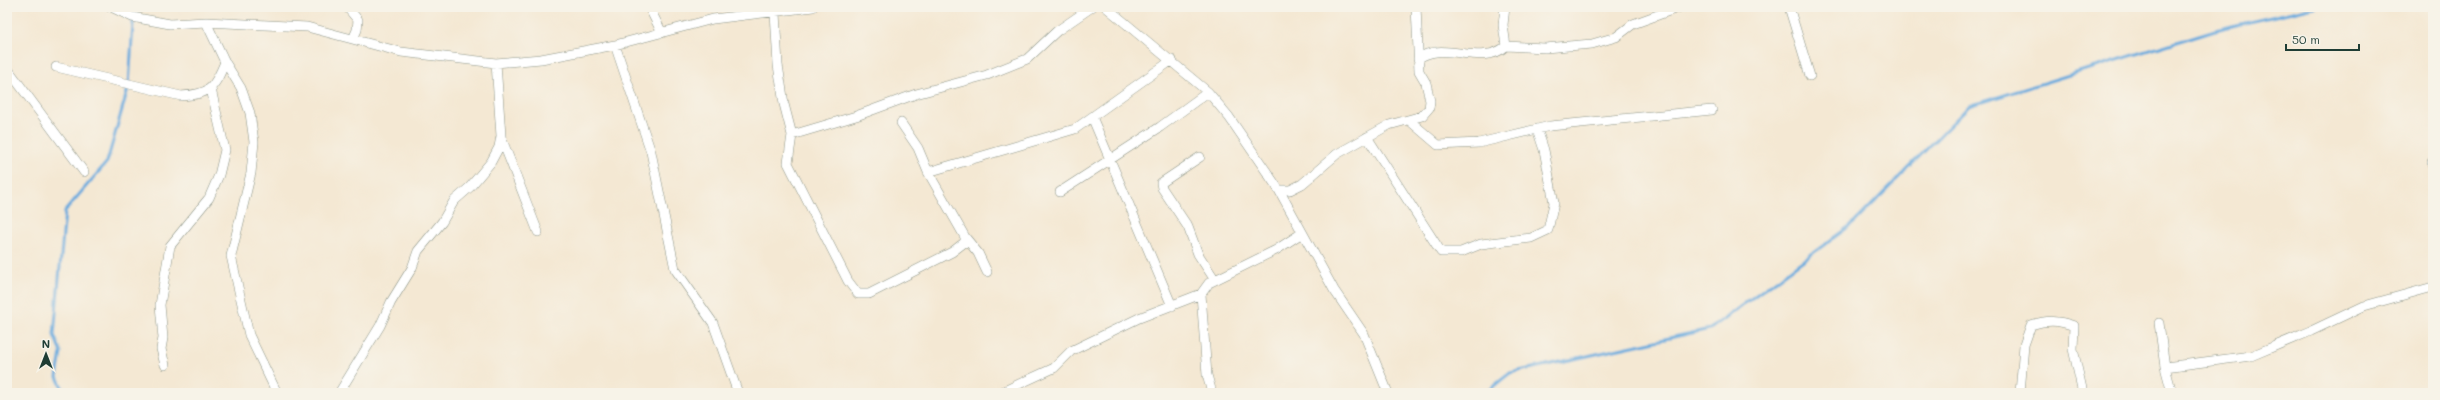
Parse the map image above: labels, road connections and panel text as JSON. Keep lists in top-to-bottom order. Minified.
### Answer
{"scale_bar":"50 m","north":"top"}
